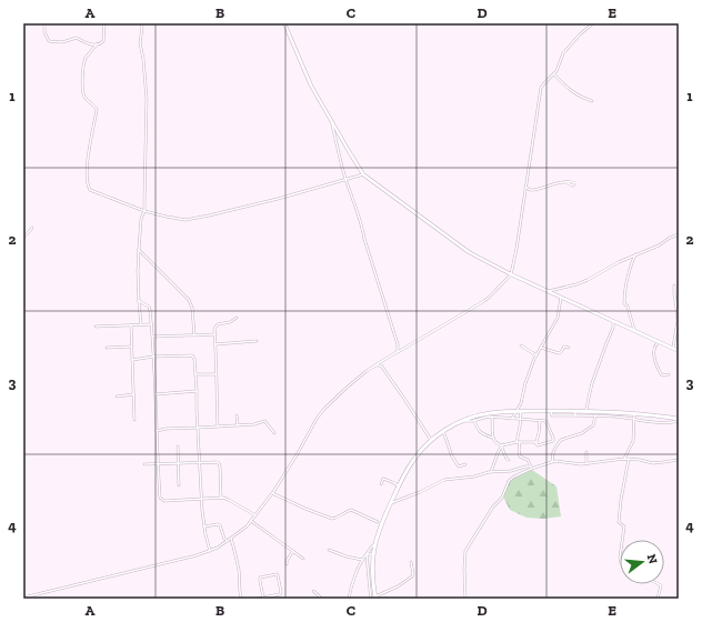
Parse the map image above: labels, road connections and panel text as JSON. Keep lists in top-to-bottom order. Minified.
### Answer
{"north":"right","grid":{"columns":["A","B","C","D","E"],"rows":["1","2","3","4"]}}
